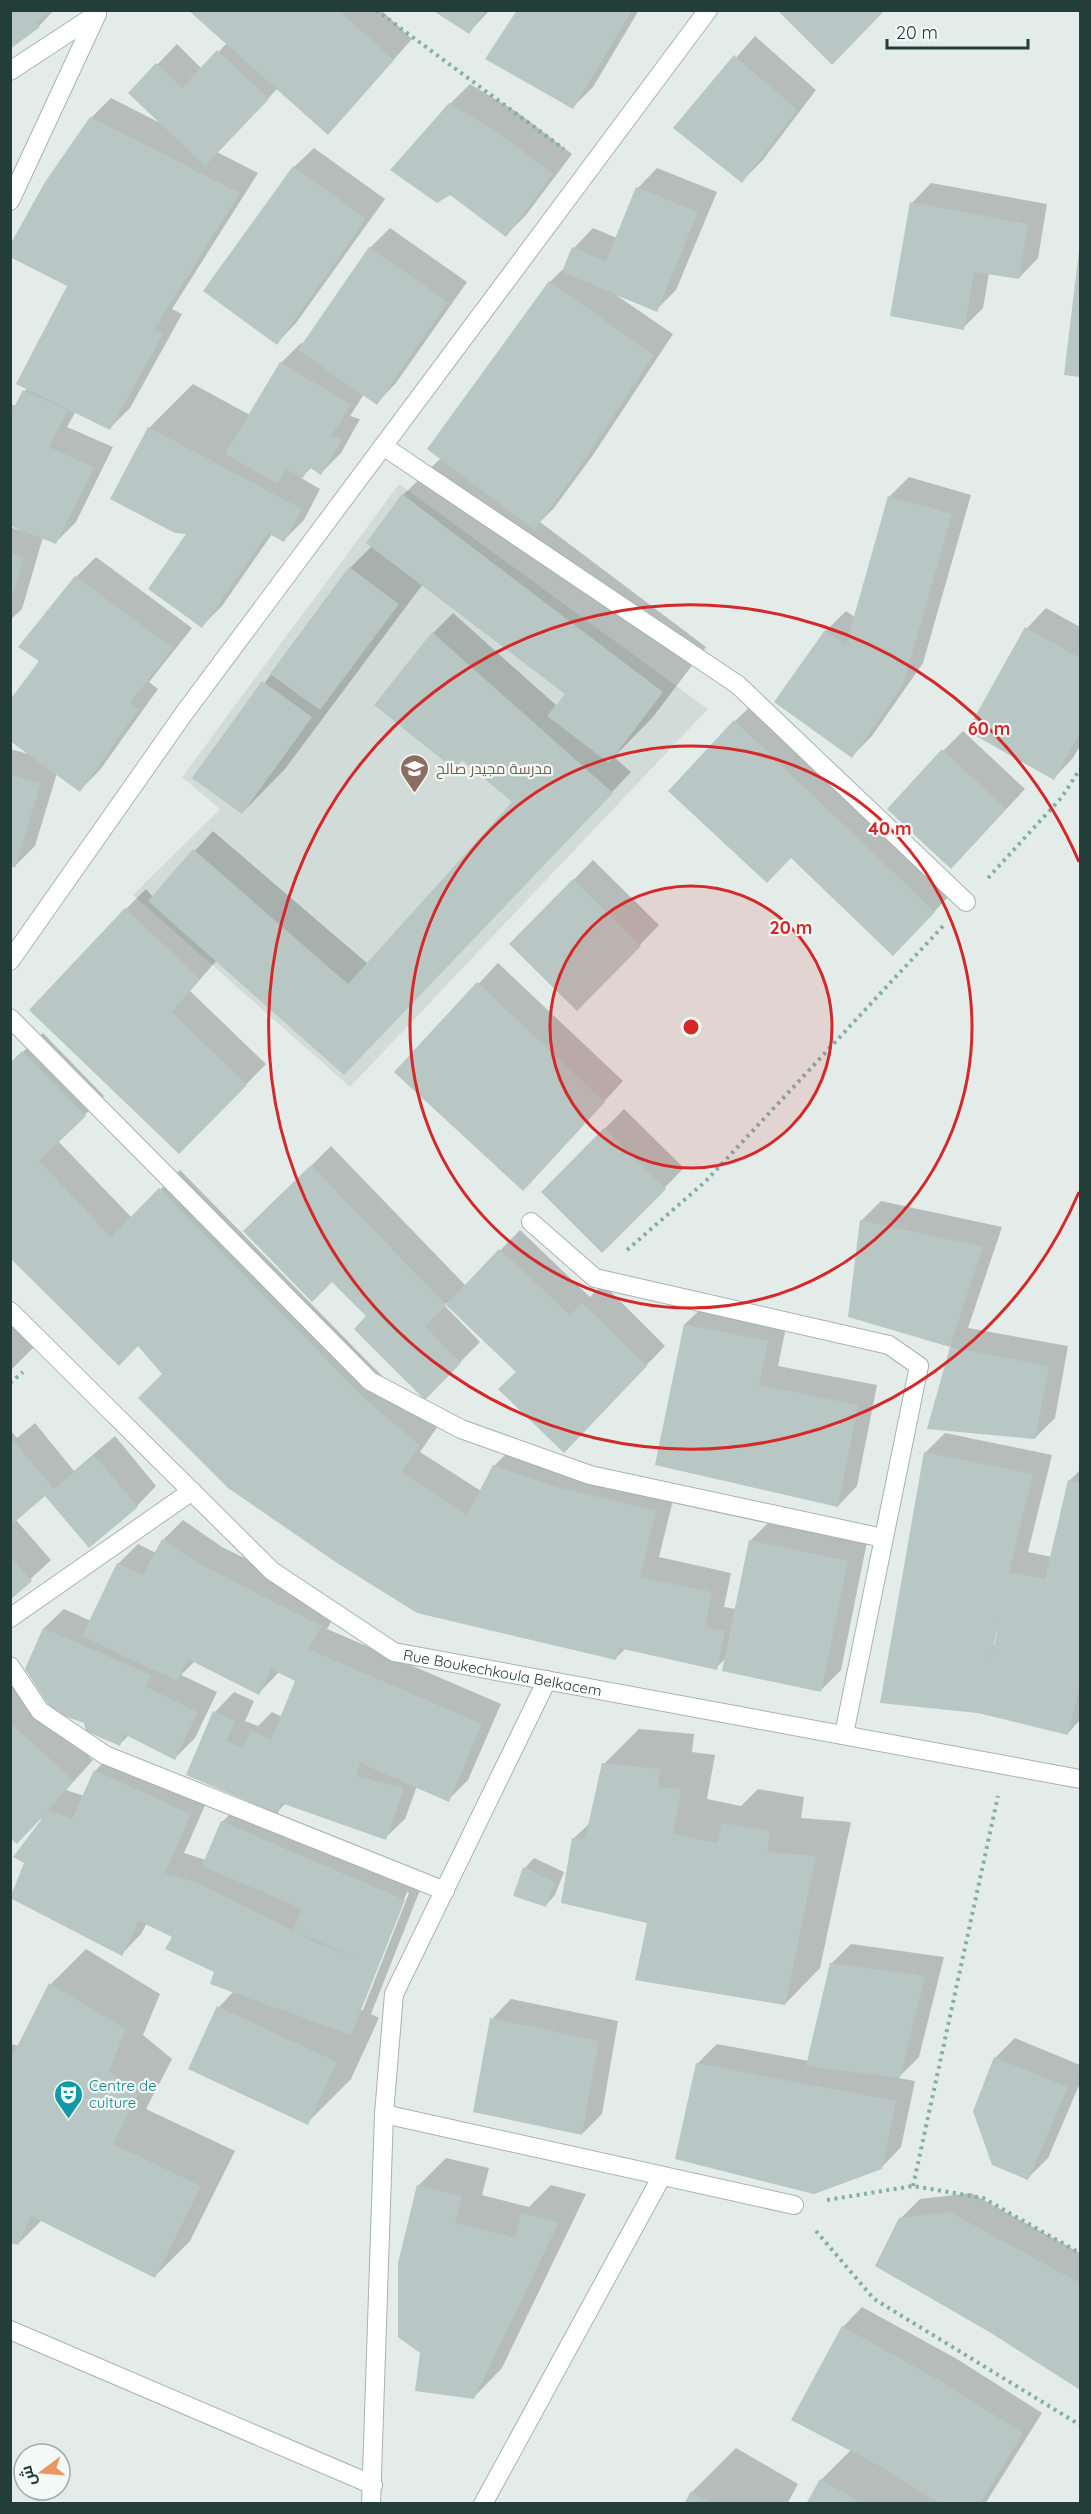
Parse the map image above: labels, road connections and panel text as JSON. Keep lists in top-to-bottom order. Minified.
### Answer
{"streets":{"street":["Rue Boukechkoula Belkacem"]},"places":{"school or university":["مدرسة مجيدر صالح"],"theatre":["Centre de culture"]},"scale_bar":"20 m","north":"left","rings":["60 m","40 m","20 m"]}
